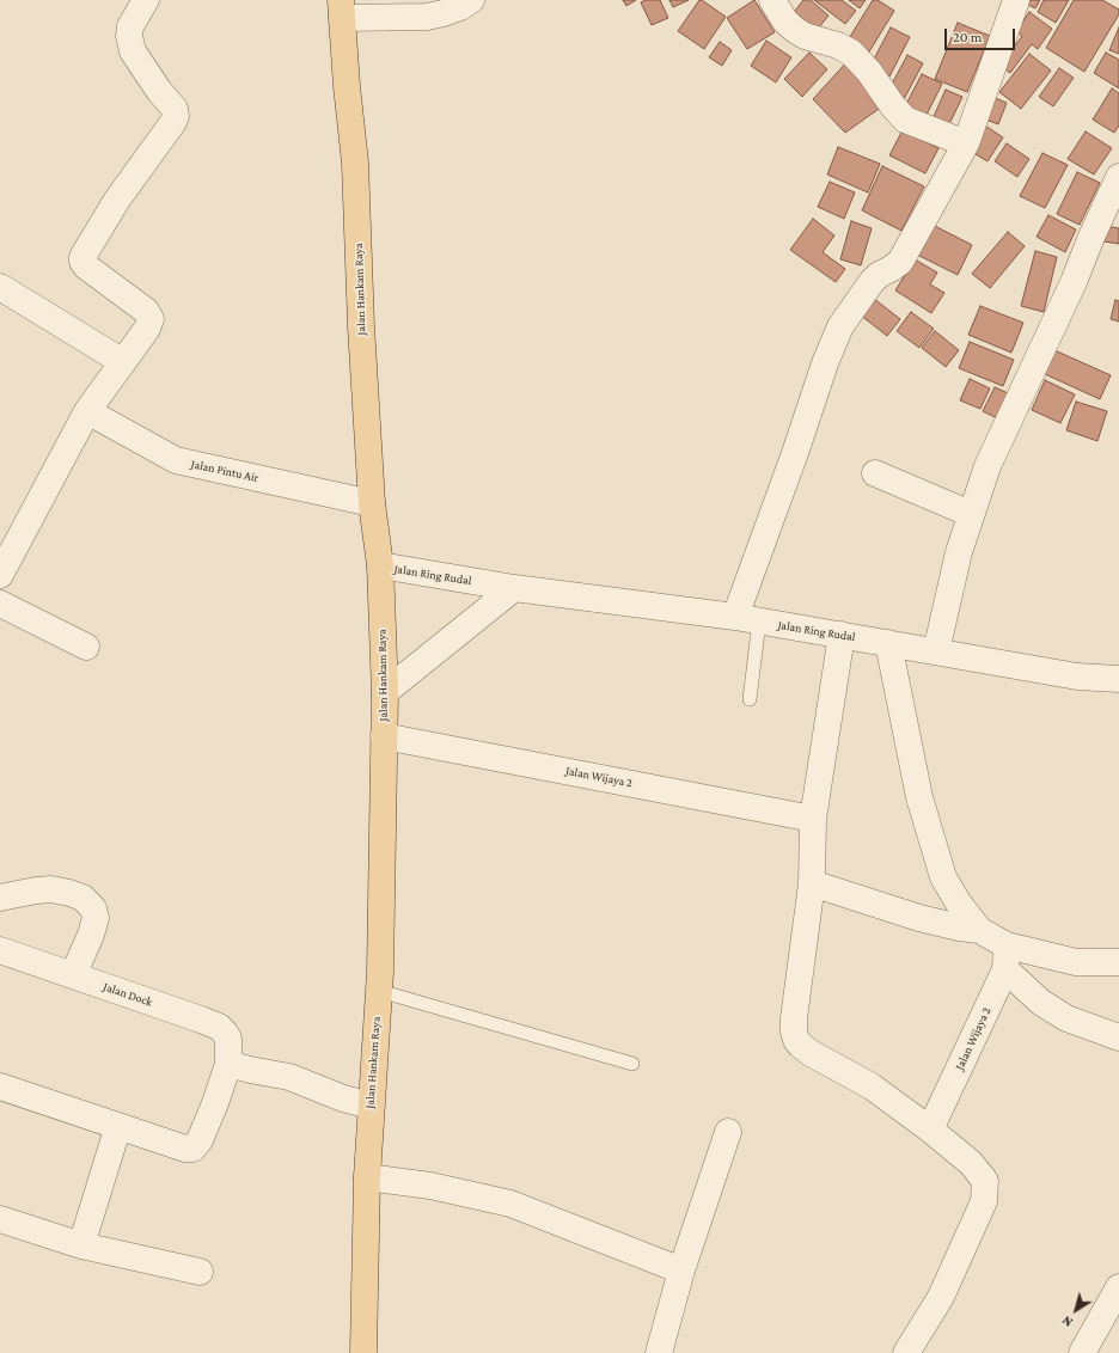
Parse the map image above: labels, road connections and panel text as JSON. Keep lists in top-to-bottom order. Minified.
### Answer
{"streets":{"main road":["Jalan Hankam Raya"],"street":["Jalan Pintu Air","Jalan Ring Rudal","Jalan Wijaya 2","Jalan Dock"]},"crossings":[["Jalan Hankam Raya","Jalan Pintu Air"],["Jalan Hankam Raya","Jalan Ring Rudal"],["Jalan Hankam Raya","Jalan Wijaya 2"]],"scale_bar":"20 m","north":"bottom left"}
